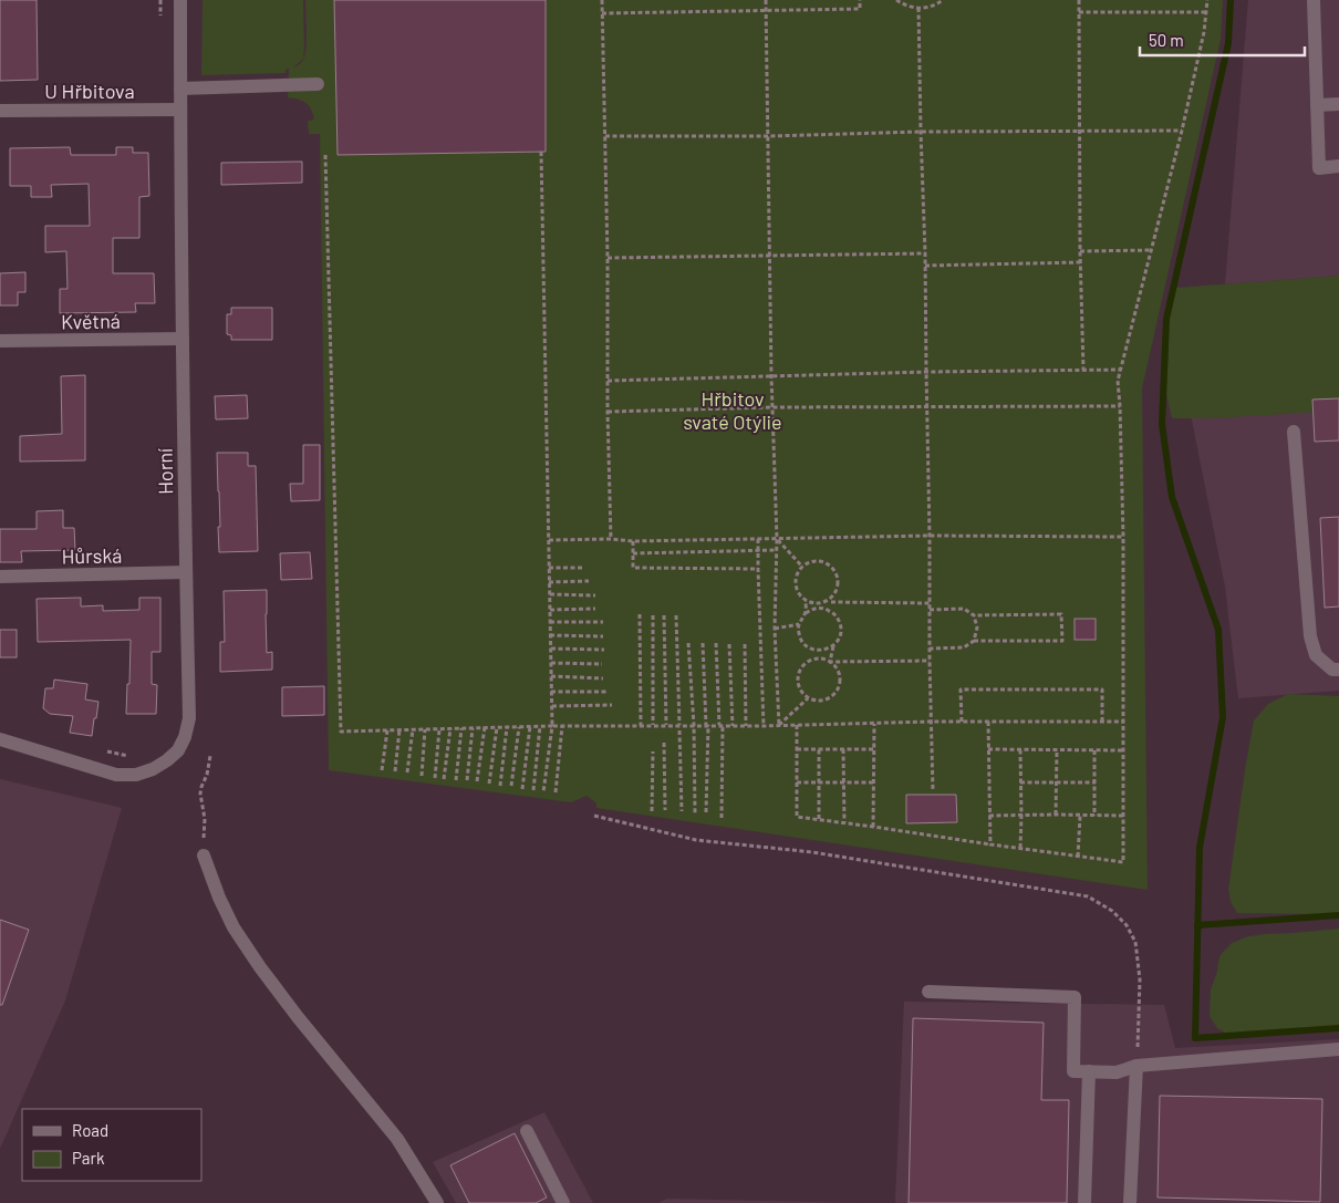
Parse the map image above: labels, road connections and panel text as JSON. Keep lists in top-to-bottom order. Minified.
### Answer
{"streets":{"street":["U Hřbitova","Květná","Horní","Hůrská"]},"crossings":[["U Hřbitova","Horní"],["Květná","Horní"],["Horní","Hůrská"]],"parks":["Hřbitov svaté Otýlie"],"legend":["Road","Park"],"scale_bar":"50 m"}
